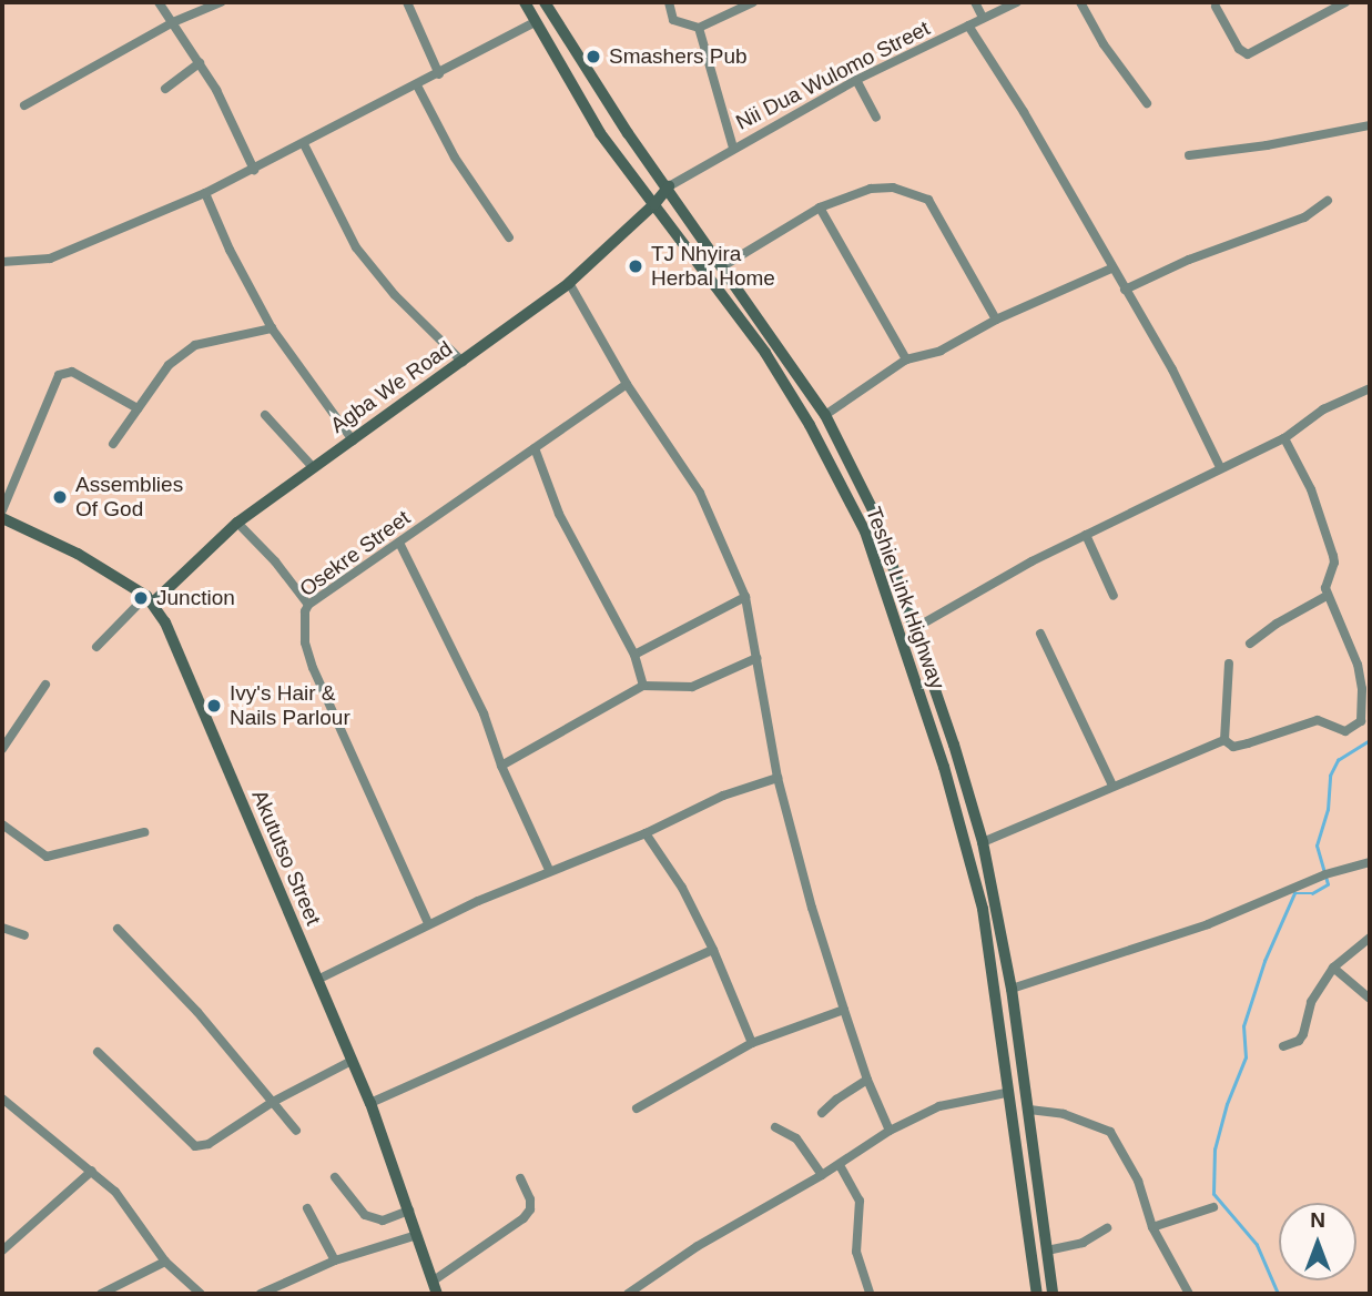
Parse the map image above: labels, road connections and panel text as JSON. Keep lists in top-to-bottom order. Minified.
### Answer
{"streets":{"main road":["Agba We Road","Teshie Link Highway","Akututso Street"],"street":["Nii Dua Wulomo Street","Osekre Street"]},"crossings":[["Nii Dua Wulomo Street","Agba We Road"],["Nii Dua Wulomo Street","Teshie Link Highway"],["Agba We Road","Teshie Link Highway"],["Agba We Road","Akututso Street"]],"places":["Smashers Pub","TJ Nhyira Herbal Home","Assemblies Of God","Junction","Ivy's Hair & Nails Parlour"],"north":"top"}
